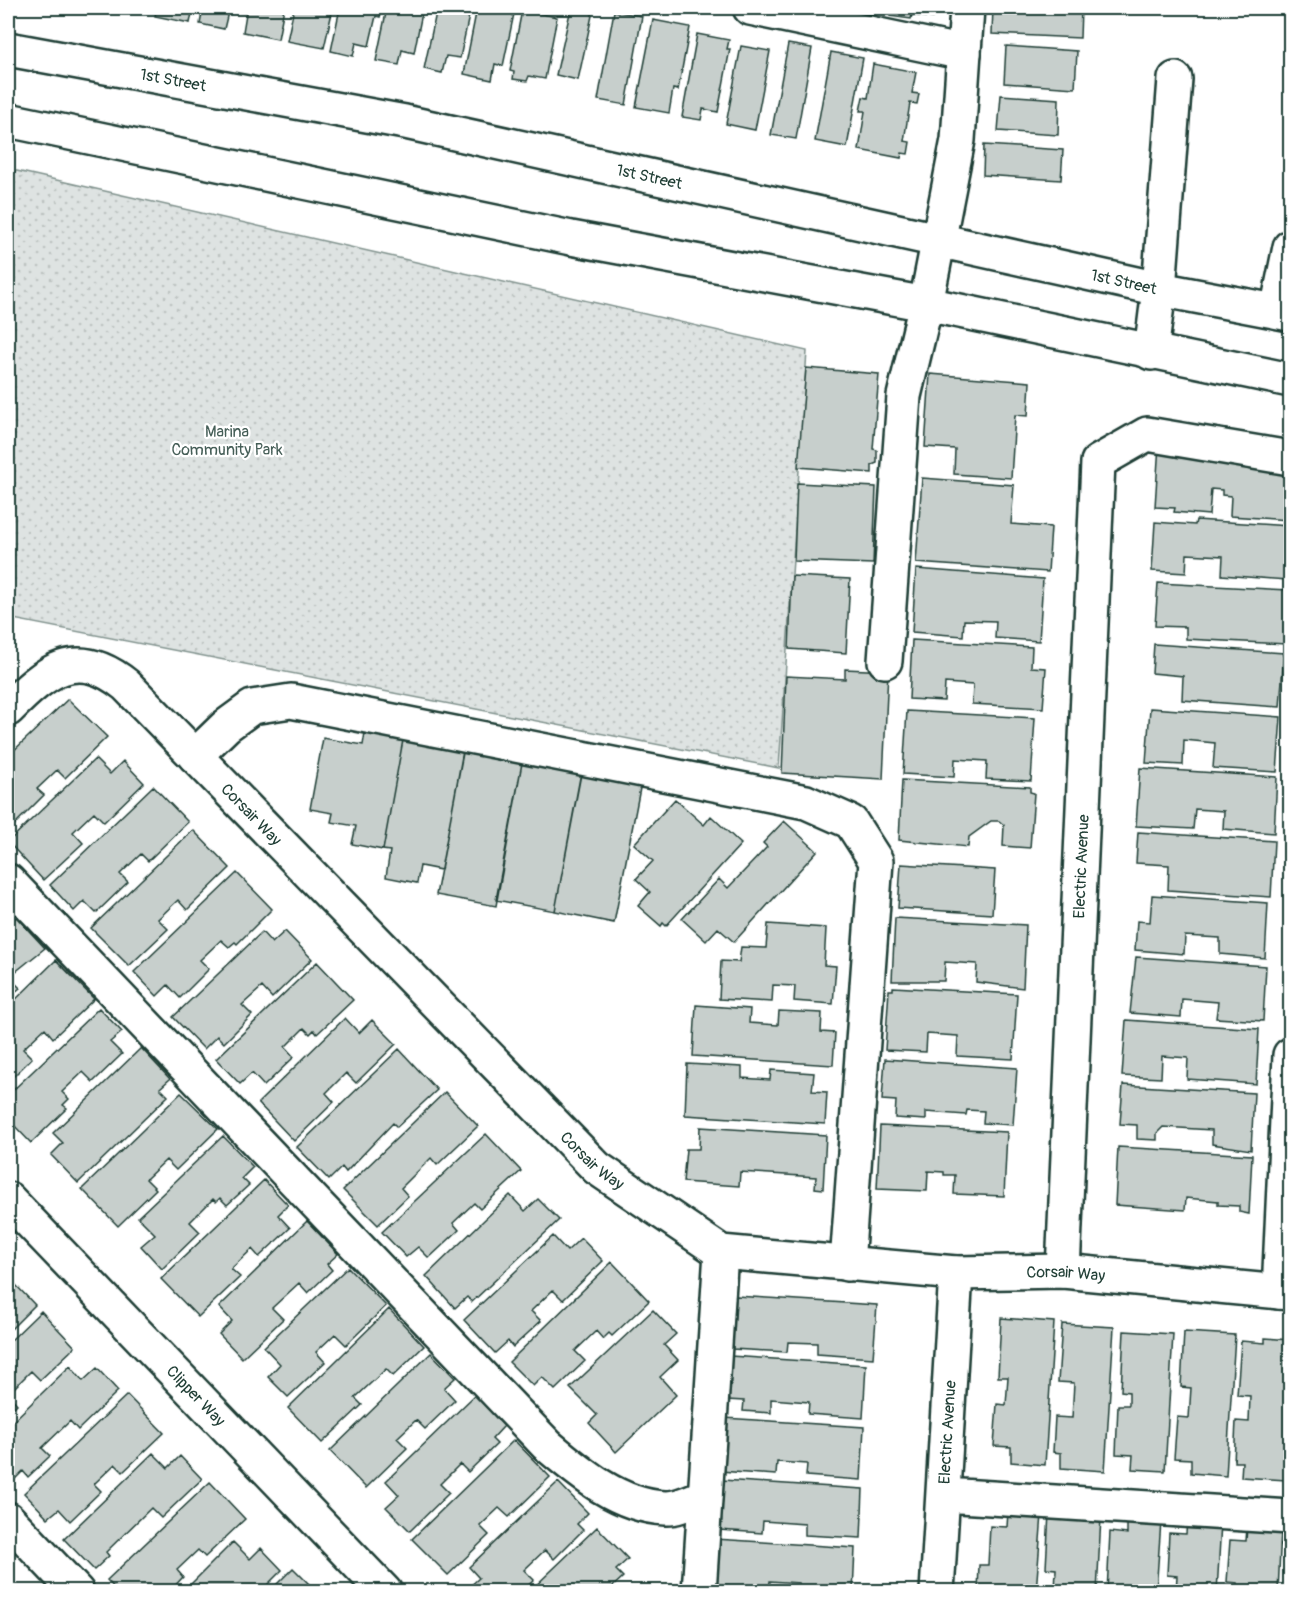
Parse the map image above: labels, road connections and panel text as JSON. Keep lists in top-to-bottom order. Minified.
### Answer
{"streets":{"street":["1st Street","Corsair Way","Electric Avenue","Clipper Way"]},"crossings":[["Corsair Way","Electric Avenue"]],"parks":["Marina Community Park"]}
